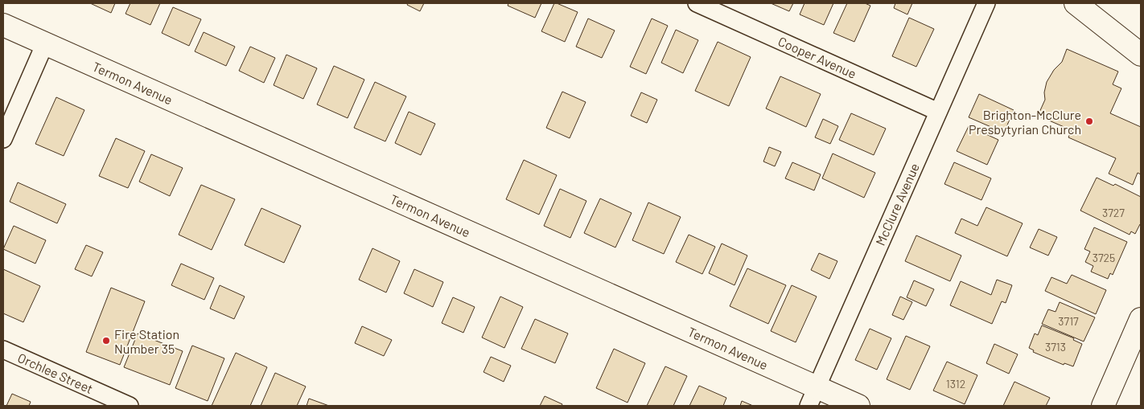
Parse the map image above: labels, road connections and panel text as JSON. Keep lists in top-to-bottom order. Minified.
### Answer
{"streets":{"street":["Cooper Avenue","Termon Avenue","McClure Avenue","Orchlee Street"]},"crossings":[["Cooper Avenue","McClure Avenue"],["Termon Avenue","McClure Avenue"]],"places":["Brighton-McClure Presbytyrian Church","Fire Station Number 35"],"house_numbers":["3727","3725","3717","3713","1312"]}
